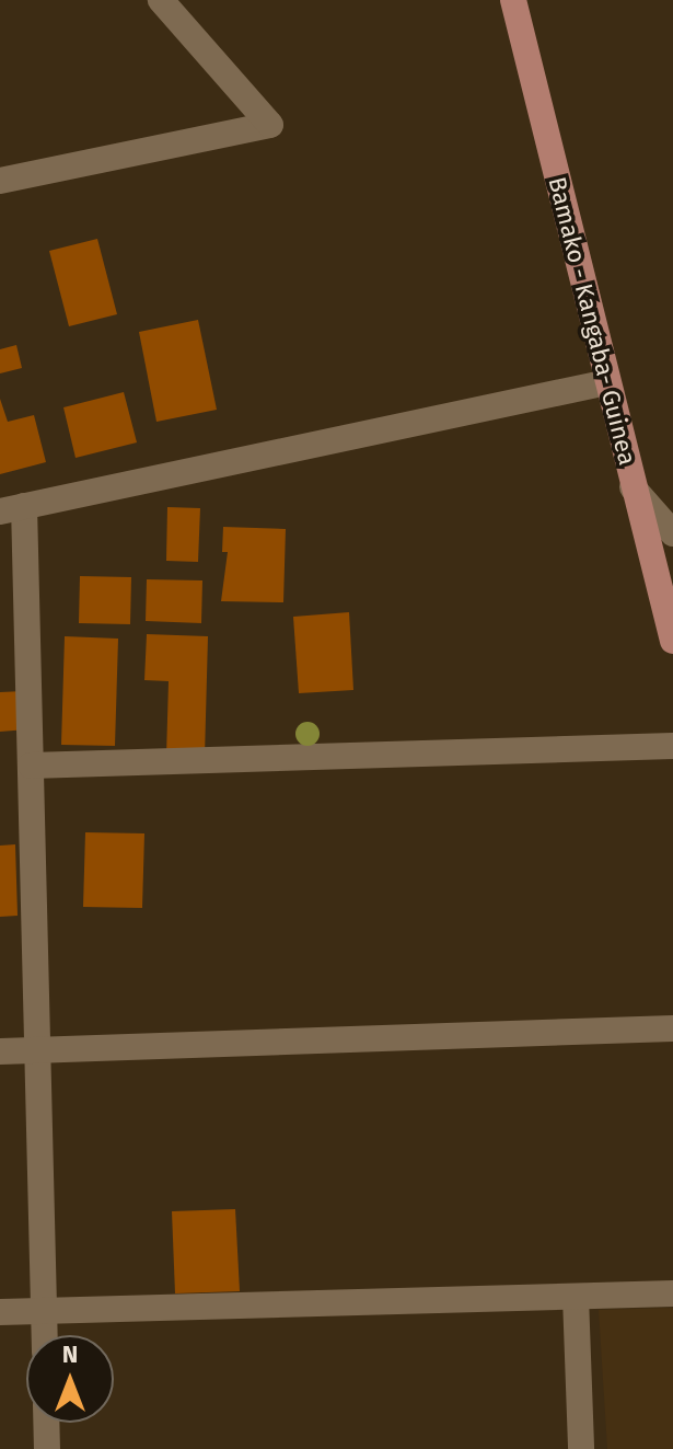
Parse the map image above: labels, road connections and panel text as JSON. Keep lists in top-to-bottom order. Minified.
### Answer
{"streets":{"main road":["Bamako - Kangaba- Guinea"]},"north":"top"}
